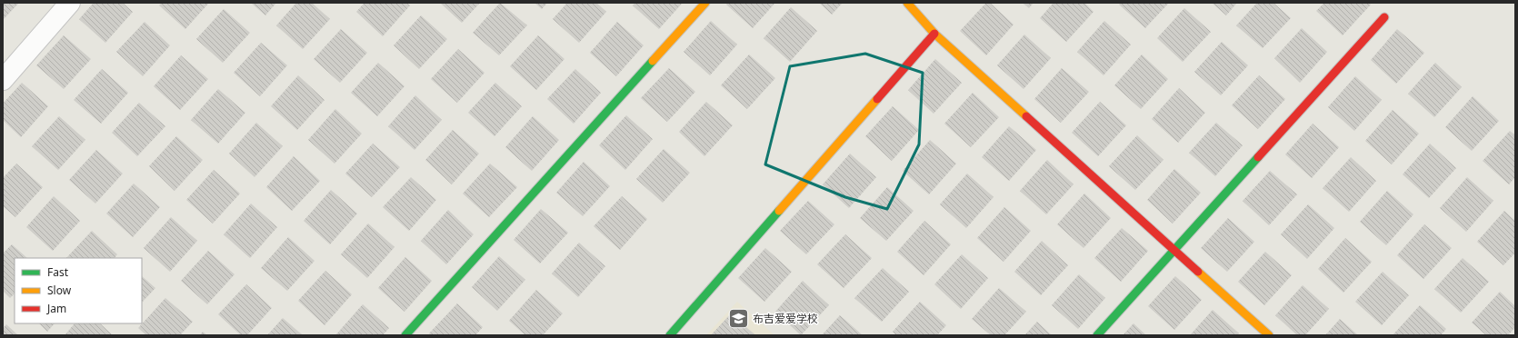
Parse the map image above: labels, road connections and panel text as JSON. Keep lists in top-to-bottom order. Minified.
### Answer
{"places":{"school or university":["布吉爱爱学校"]},"legend":["Fast","Slow","Jam"]}
